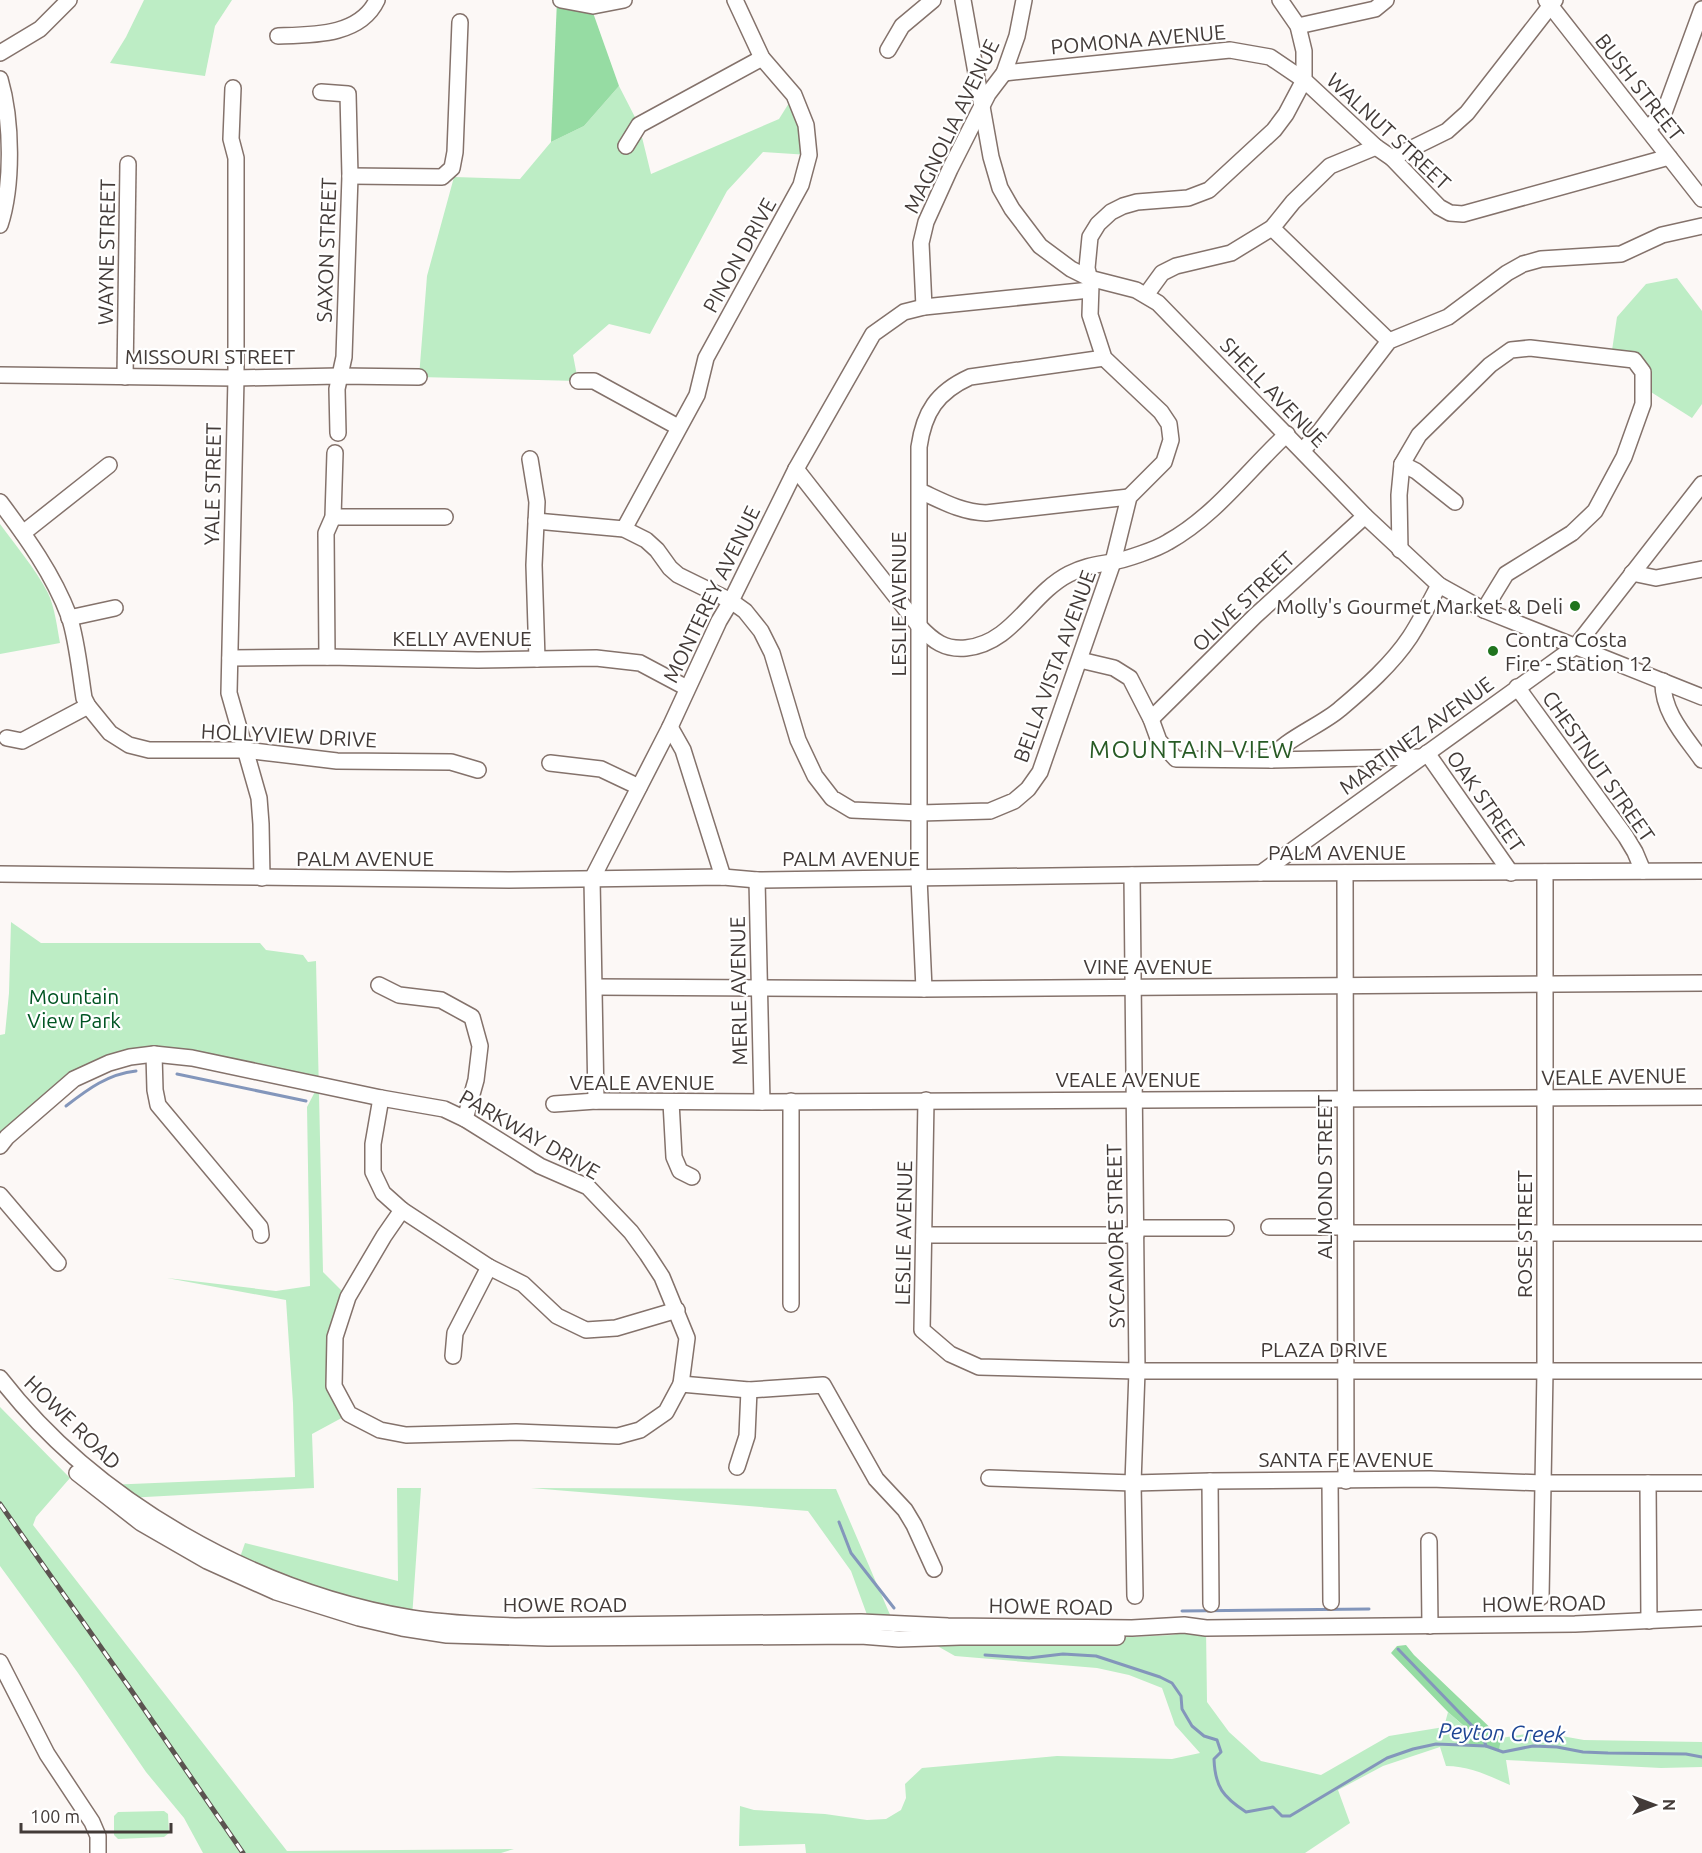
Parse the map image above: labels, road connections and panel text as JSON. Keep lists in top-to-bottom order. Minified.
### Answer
{"streets":{"street":["POMONA AVENUE","BUSH STREET","MAGNOLIA AVENUE","WALNUT STREET","SAXON STREET","WAYNE STREET","PINON DRIVE","MISSOURI STREET","SHELL AVENUE","YALE STREET","MONTEREY AVENUE","OLIVE STREET","LESLIE AVENUE","KELLY AVENUE","BELLA VISTA AVENUE","HOLLYVIEW DRIVE","MARTINEZ AVENUE","CHESTNUT STREET","OAK STREET","PALM AVENUE","VINE AVENUE","MERLE AVENUE","VEALE AVENUE","PARKWAY DRIVE","ALMOND STREET","ROSE STREET","SYCAMORE STREET","PLAZA DRIVE","HOWE ROAD","SANTA FE AVENUE"]},"crossings":[["POMONA AVENUE","MAGNOLIA AVENUE"],["POMONA AVENUE","WALNUT STREET"],["POMONA AVENUE","BELLA VISTA AVENUE"],["BUSH STREET","WALNUT STREET"],["MAGNOLIA AVENUE","SHELL AVENUE"],["MAGNOLIA AVENUE","MONTEREY AVENUE"],["WALNUT STREET","BELLA VISTA AVENUE"],["SAXON STREET","MISSOURI STREET"],["WAYNE STREET","MISSOURI STREET"],["PINON DRIVE","BELLA VISTA AVENUE"],["MISSOURI STREET","YALE STREET"],["SHELL AVENUE","MONTEREY AVENUE"],["SHELL AVENUE","OLIVE STREET"],["SHELL AVENUE","BELLA VISTA AVENUE"],["SHELL AVENUE","MARTINEZ AVENUE"],["YALE STREET","KELLY AVENUE"],["YALE STREET","HOLLYVIEW DRIVE"],["YALE STREET","PALM AVENUE"],["MONTEREY AVENUE","KELLY AVENUE"],["MONTEREY AVENUE","BELLA VISTA AVENUE"],["MONTEREY AVENUE","PALM AVENUE"],["MONTEREY AVENUE","VINE AVENUE"],["MONTEREY AVENUE","VEALE AVENUE"],["OLIVE STREET","OAK STREET"],["LESLIE AVENUE","BELLA VISTA AVENUE"],["LESLIE AVENUE","PALM AVENUE"],["LESLIE AVENUE","VINE AVENUE"],["LESLIE AVENUE","VEALE AVENUE"],["LESLIE AVENUE","PLAZA DRIVE"],["BELLA VISTA AVENUE","OAK STREET"],["MARTINEZ AVENUE","CHESTNUT STREET"],["MARTINEZ AVENUE","OAK STREET"],["MARTINEZ AVENUE","PALM AVENUE"],["CHESTNUT STREET","PALM AVENUE"],["OAK STREET","PALM AVENUE"],["PALM AVENUE","MERLE AVENUE"],["PALM AVENUE","ALMOND STREET"],["PALM AVENUE","ROSE STREET"],["PALM AVENUE","SYCAMORE STREET"],["VINE AVENUE","MERLE AVENUE"],["VINE AVENUE","ALMOND STREET"],["VINE AVENUE","ROSE STREET"],["VINE AVENUE","SYCAMORE STREET"],["MERLE AVENUE","VEALE AVENUE"],["VEALE AVENUE","ALMOND STREET"],["VEALE AVENUE","ROSE STREET"],["VEALE AVENUE","SYCAMORE STREET"],["ALMOND STREET","PLAZA DRIVE"],["ALMOND STREET","SANTA FE AVENUE"],["ROSE STREET","PLAZA DRIVE"],["ROSE STREET","SANTA FE AVENUE"],["SYCAMORE STREET","PLAZA DRIVE"],["SYCAMORE STREET","SANTA FE AVENUE"]],"districts":["MOUNTAIN VIEW"],"water":["Peyton Creek"],"parks":["Mountain View Park"],"places":["Molly's Gourmet Market & Deli","Contra Costa Fire - Station 12"],"scale_bar":"100 m","north":"right"}
